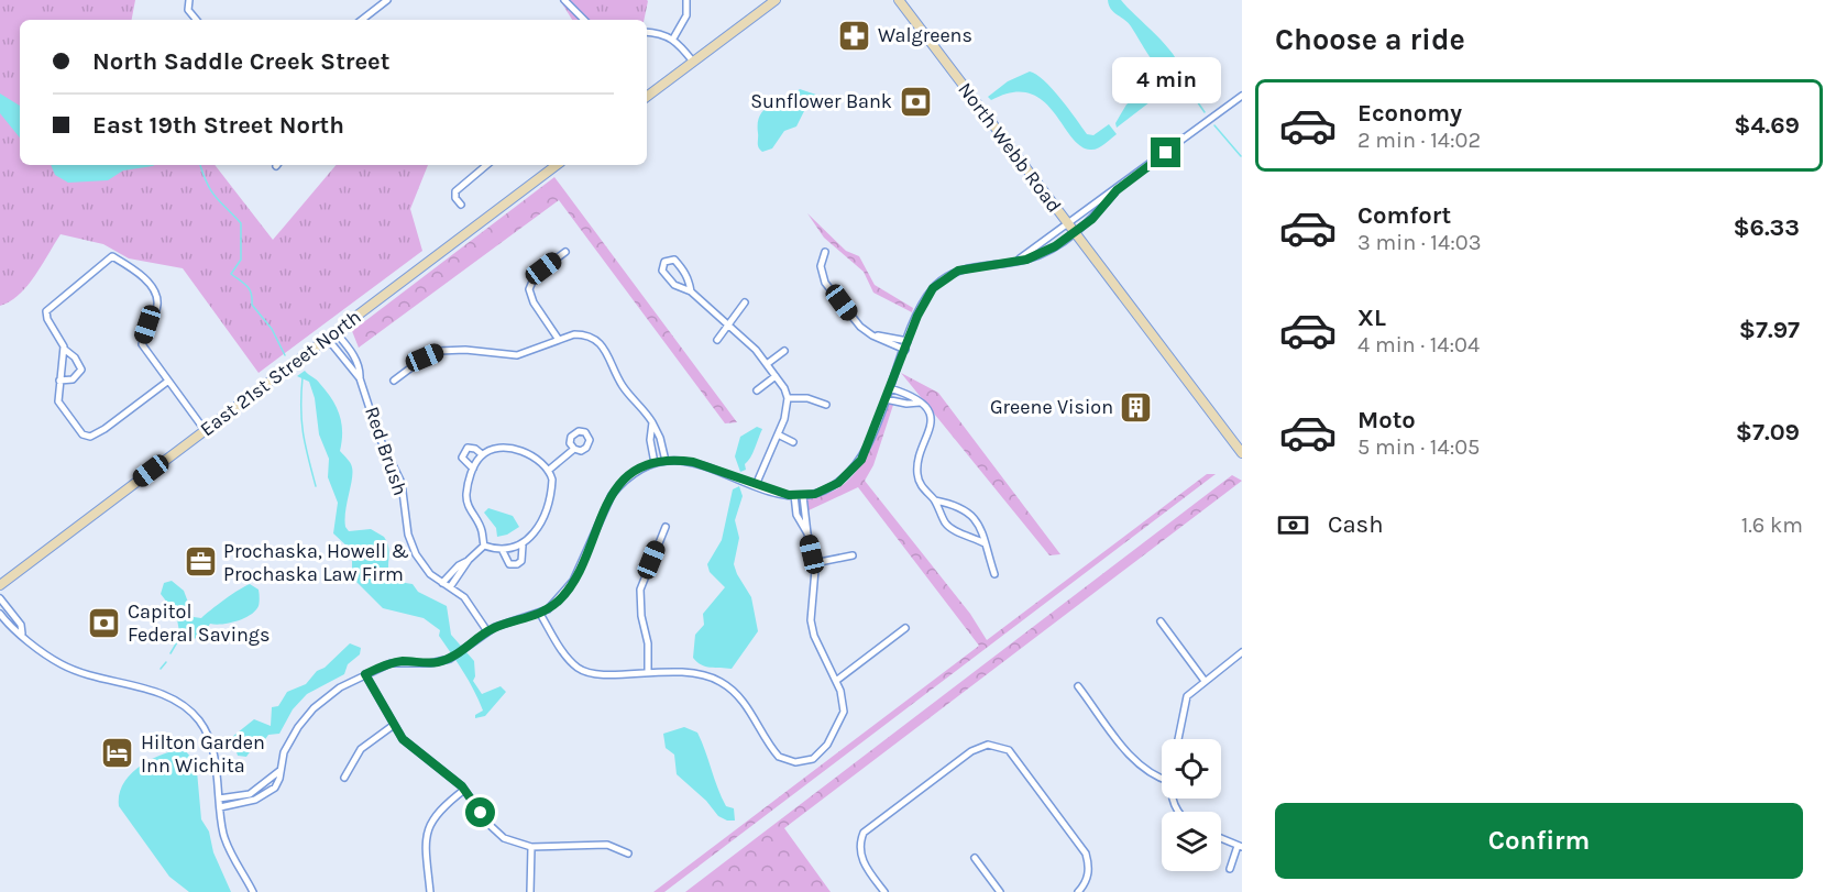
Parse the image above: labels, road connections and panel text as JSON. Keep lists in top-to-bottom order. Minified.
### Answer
{"streets":{"main road":["North Webb Road","East 21st Street North"],"street":["Red Brush"]},"crossings":[["East 21st Street North","Red Brush"]],"places":{"pharmacy":["Walgreens"],"bank":["Sunflower Bank","Capitol Federal Savings"],"building":["Greene Vision"],"office":["Prochaska, Howell & Prochaska Law Firm"],"hotel":["Hilton Garden Inn Wichita"]},"page":{"heading":"Choose a ride","banner":["North Saddle Creek Street","East 19th Street North"],"bubble":"4 min","list":[{"name":"Economy","note":"2 min · 14:02","value":"$4.69"},{"name":"Comfort","note":"3 min · 14:03","value":"$6.33"},{"name":"XL","note":"4 min · 14:04","value":"$7.97"},{"name":"Moto","note":"5 min · 14:05","value":"$7.09"}],"pay":["Cash","1.6 km"],"buttons":"Confirm"}}
